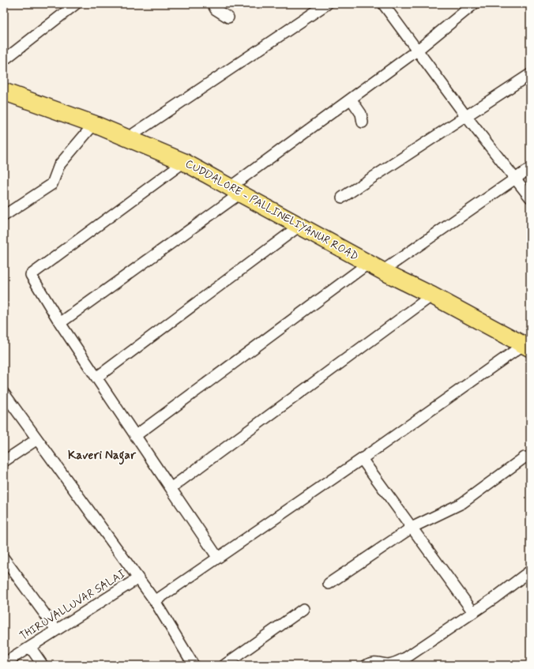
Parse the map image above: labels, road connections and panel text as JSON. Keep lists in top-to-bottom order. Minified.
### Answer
{"streets":{"main road":["CUDDALORE - PALLINELIYANUR ROAD"],"street":["THIRUVALLUVAR SALAI"]},"districts":["Kaveri Nagar"]}
